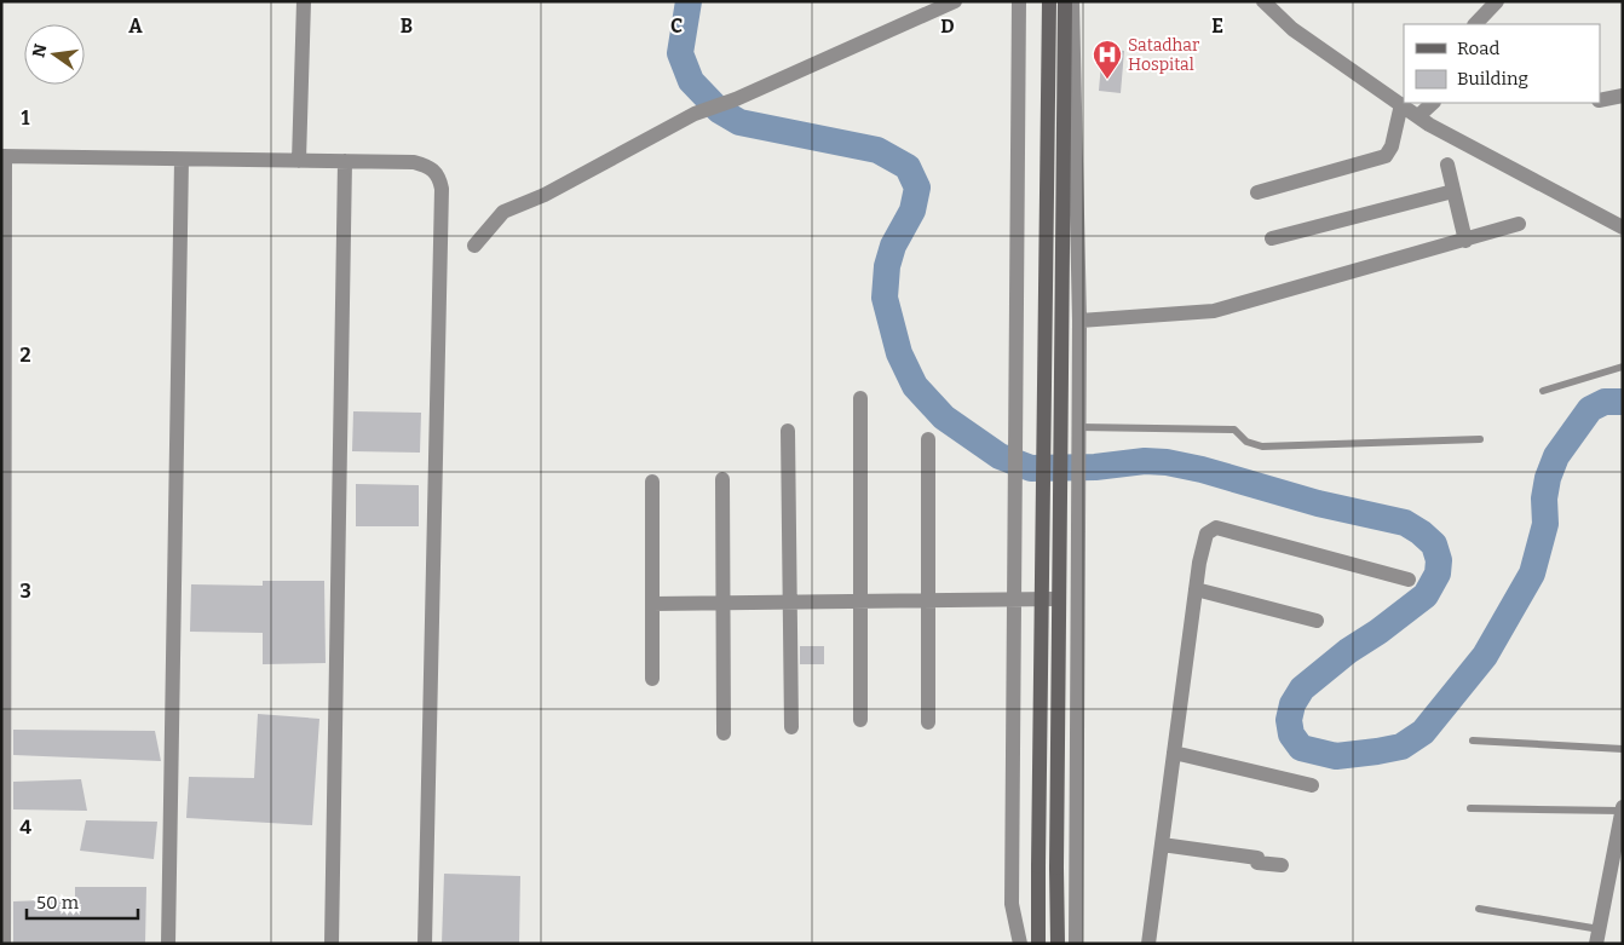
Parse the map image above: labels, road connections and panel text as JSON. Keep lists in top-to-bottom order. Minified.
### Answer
{"places":{"hospital":["Satadhar Hospital"]},"legend":["Road","Building"],"scale_bar":"50 m","north":"left","grid":{"columns":["A","B","C","D","E"],"rows":["1","2","3","4"]}}
